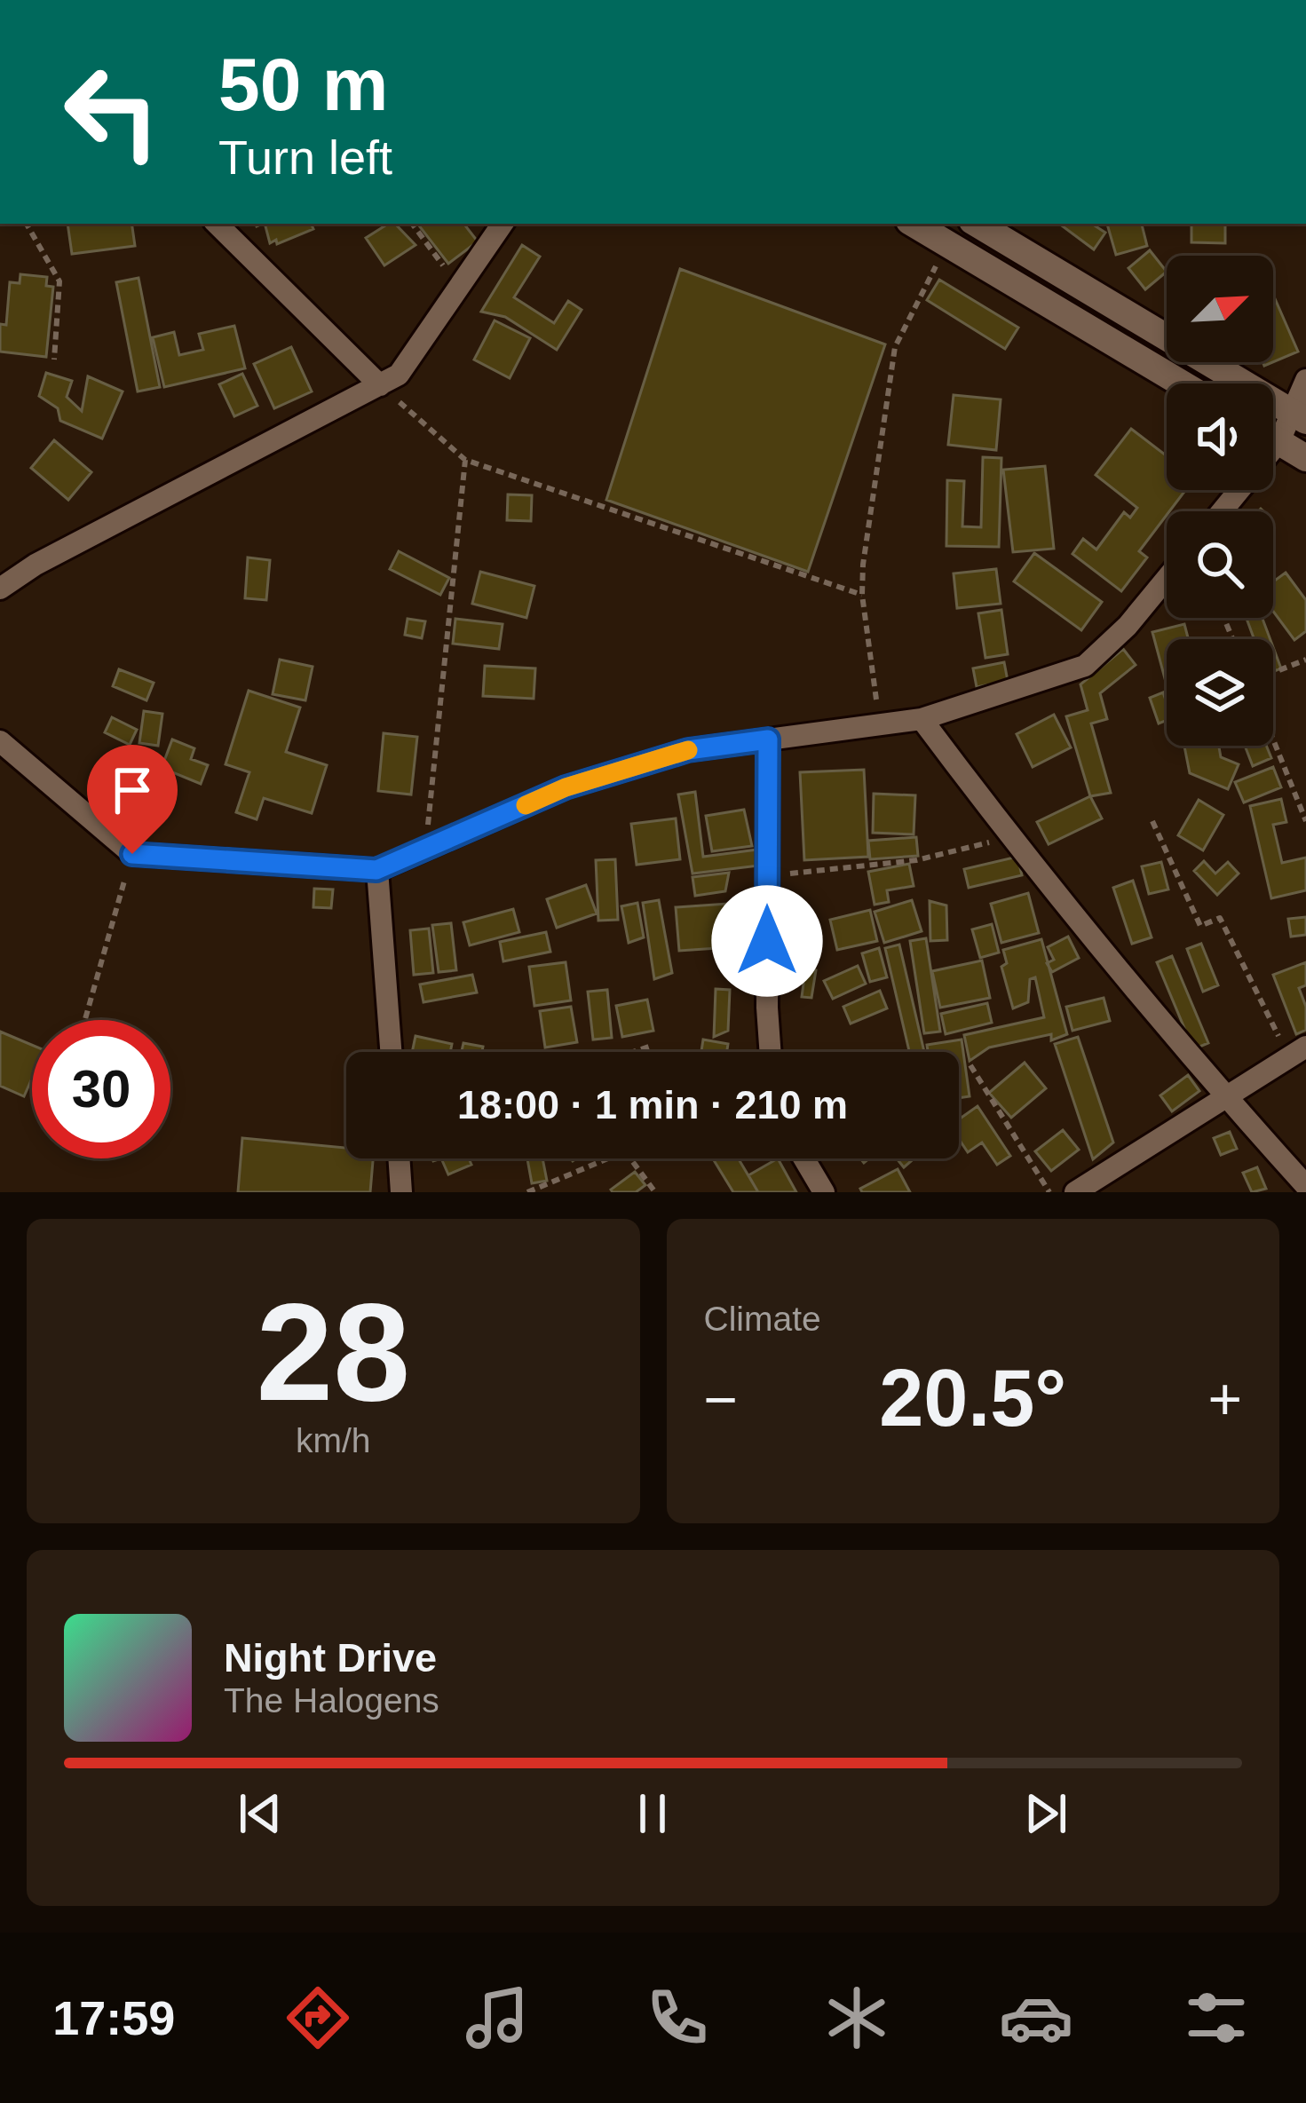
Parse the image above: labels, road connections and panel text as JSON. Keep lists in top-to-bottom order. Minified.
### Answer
{"north":"top right","page":{"turn":["50 m","Turn left"],"limit":"30","trip":"18:00 · 1 min · 210 m","tile":[["28","km/h"],"Climate"],"heat":["−","20.5°","+"],"song":["Night Drive","The Halogens"],"tabs":"17:59"}}
